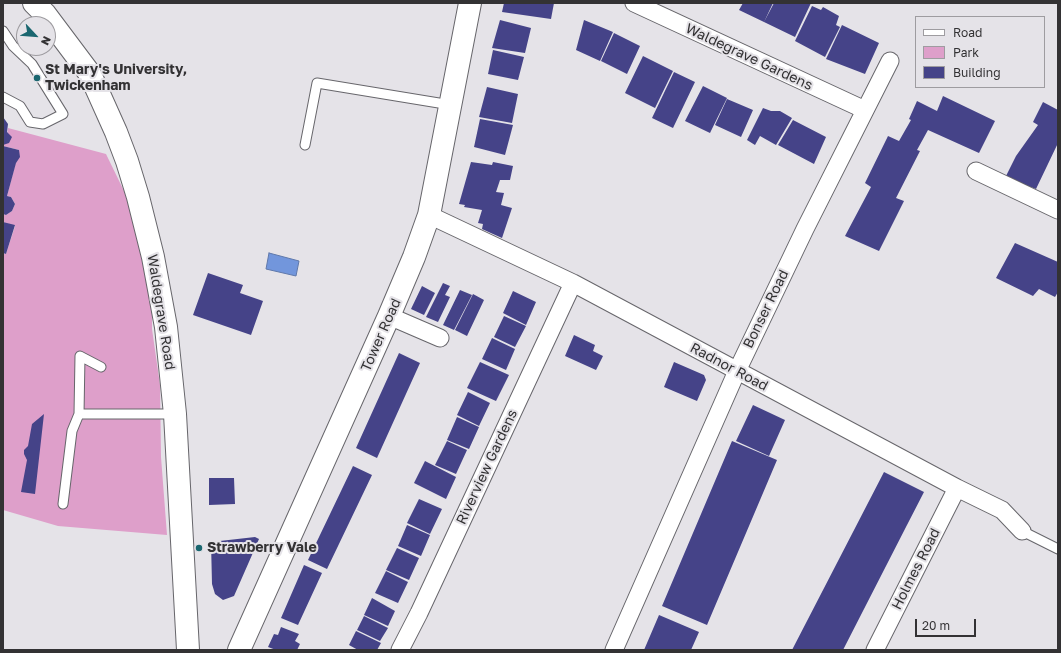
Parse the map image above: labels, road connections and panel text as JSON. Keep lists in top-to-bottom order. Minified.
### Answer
{"streets":{"street":["Waldegrave Gardens","Bonser Road","Waldegrave Road","Tower Road","Radnor Road","Riverview Gardens","Holmes Road"]},"crossings":[["Waldegrave Gardens","Bonser Road"],["Bonser Road","Radnor Road"],["Tower Road","Radnor Road"],["Radnor Road","Riverview Gardens"],["Radnor Road","Holmes Road"]],"places":["St Mary's University, Twickenham","Strawberry Vale"],"legend":["Road","Park","Building"],"scale_bar":"20 m","north":"bottom right"}
